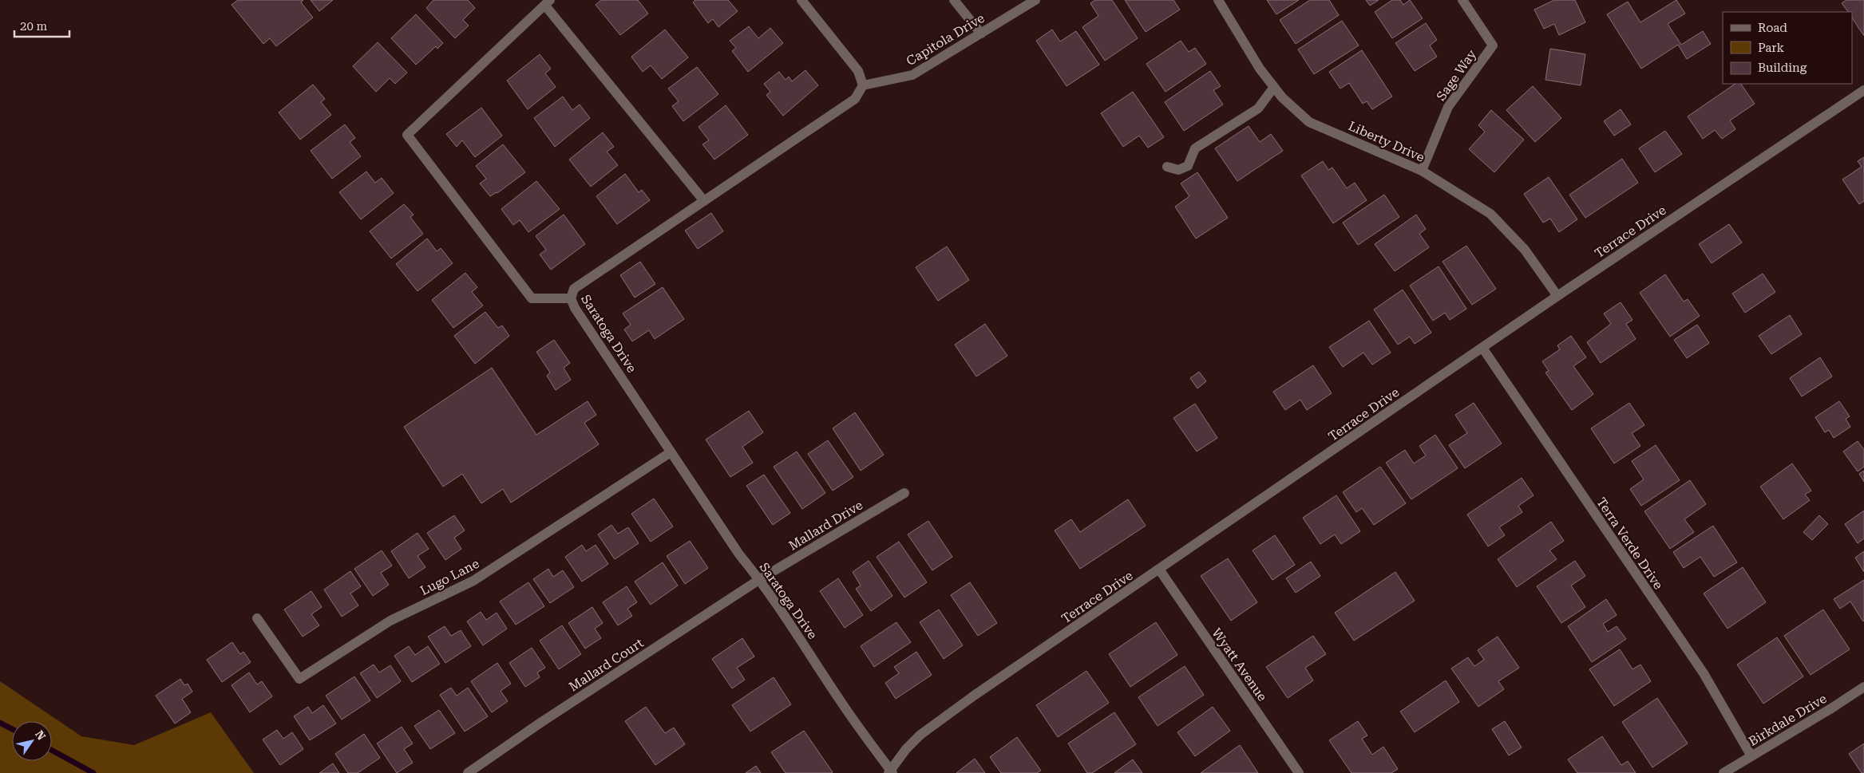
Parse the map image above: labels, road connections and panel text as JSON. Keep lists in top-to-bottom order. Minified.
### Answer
{"streets":{"street":["Capitola Drive","Sage Way","Liberty Drive","Terrace Drive","Saratoga Drive","Mallard Drive","Terra Verde Drive","Lugo Lane","Mallard Court","Wyatt Avenue","Birkdale Drive"]},"crossings":[["Capitola Drive","Saratoga Drive"],["Sage Way","Liberty Drive"],["Liberty Drive","Terrace Drive"],["Terrace Drive","Saratoga Drive"],["Terrace Drive","Terra Verde Drive"],["Terrace Drive","Wyatt Avenue"],["Saratoga Drive","Mallard Drive"],["Saratoga Drive","Lugo Lane"],["Saratoga Drive","Mallard Court"],["Mallard Drive","Mallard Court"],["Terra Verde Drive","Birkdale Drive"]],"legend":["Road","Park","Building"],"scale_bar":"20 m","north":"top right"}
